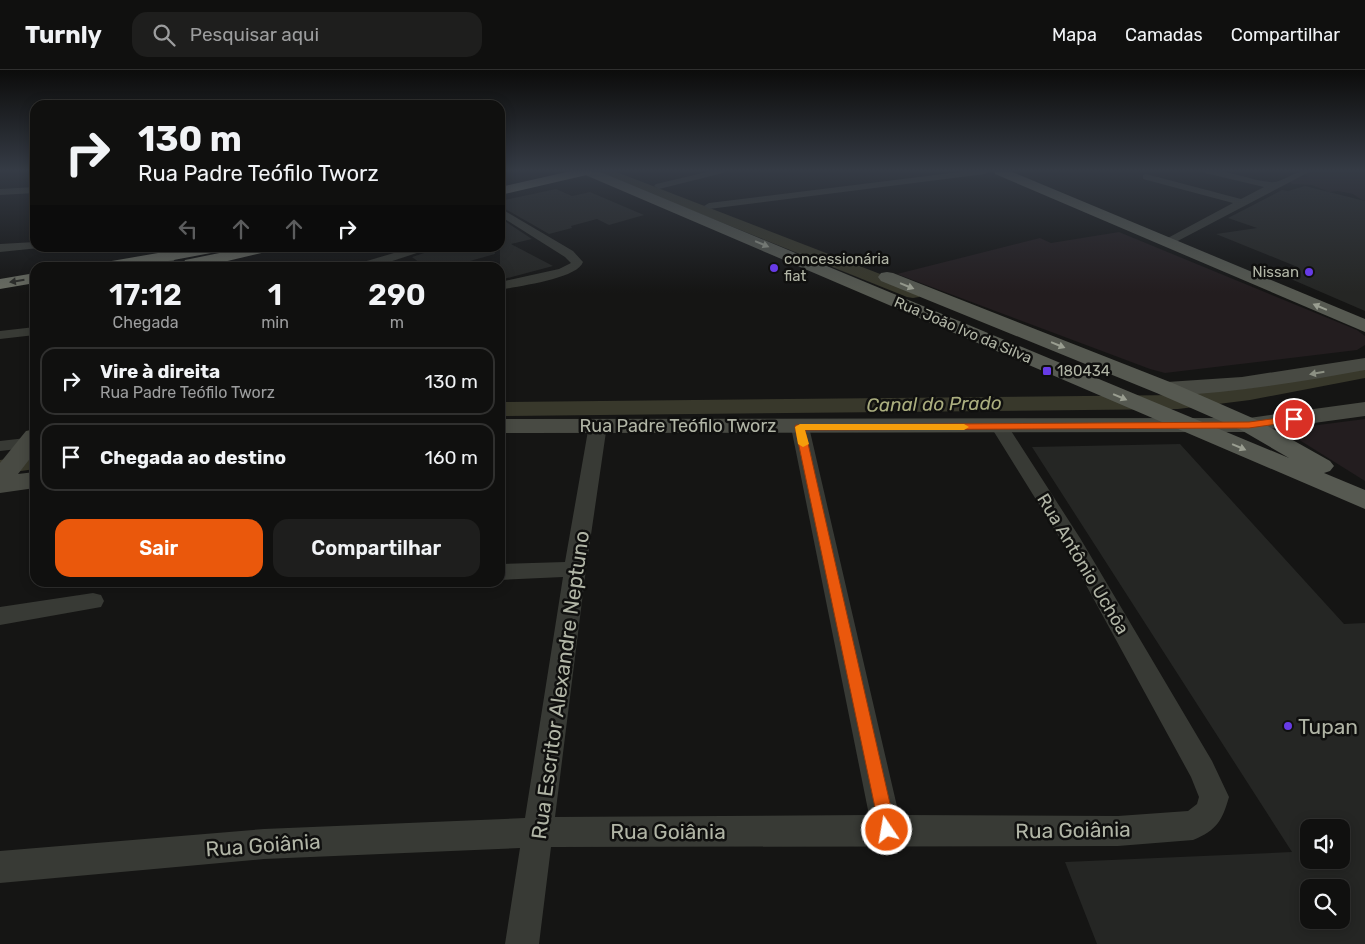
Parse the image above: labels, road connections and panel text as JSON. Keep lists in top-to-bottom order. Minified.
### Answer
{"streets":{"main road":["Rua João Ivo da Silva"],"street":["Rua Padre Teófilo Tworz","Rua Antônio Uchôa","Rua Escritor Alexandre Neptuno","Rua Goiânia"]},"crossings":[["Rua João Ivo da Silva","Rua Padre Teófilo Tworz"],["Rua Padre Teófilo Tworz","Rua Antônio Uchôa"],["Rua Padre Teófilo Tworz","Rua Escritor Alexandre Neptuno"],["Rua Antônio Uchôa","Rua Goiânia"],["Rua Escritor Alexandre Neptuno","Rua Goiânia"]],"water":["Canal do Prado"],"places":{"other":["concessionária fiat","Nissan","Tupan"],"transit":["180434"]},"page":{"header":"Turnly","search":"Pesquisar aqui","nav":["Mapa","Camadas","Compartilhar"],"turn":["130 m","Rua Padre Teófilo Tworz"],"eta":["17:12","Chegada","1","min","290","m"],"list":[{"name":"Vire à direita","note":"Rua Padre Teófilo Tworz","value":"130 m"},{"name":"Chegada ao destino","value":"160 m"}],"buttons":["Sair","Compartilhar"]}}
